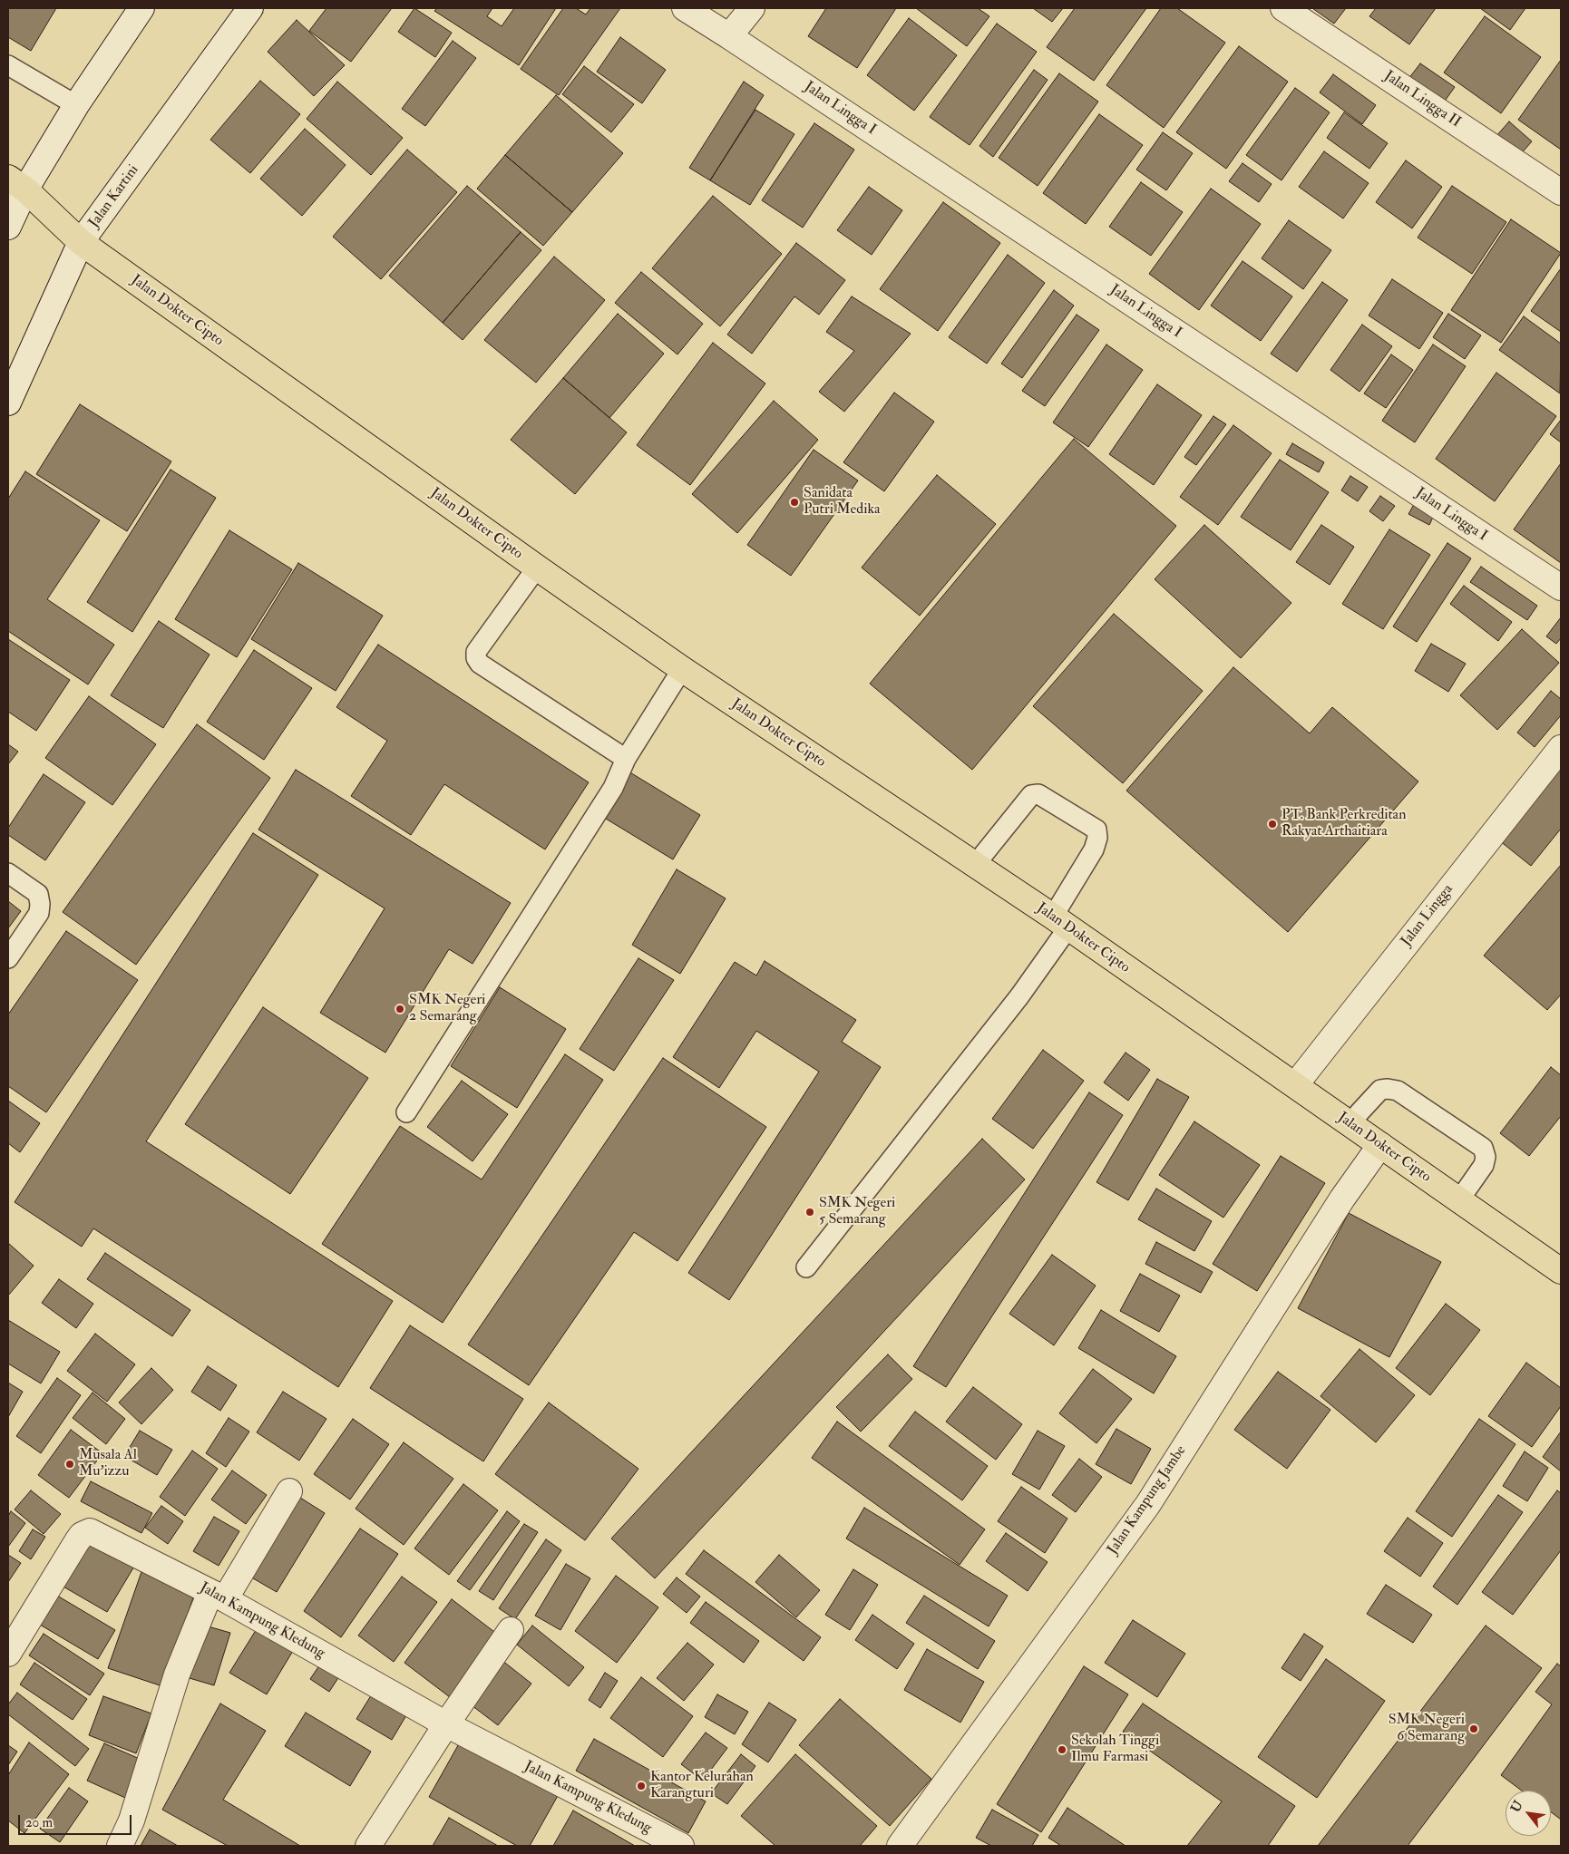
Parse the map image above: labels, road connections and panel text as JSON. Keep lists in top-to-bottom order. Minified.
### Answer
{"streets":{"highway":["Jalan Dokter Cipto"],"street":["Jalan Lingga II","Jalan Lingga I","Jalan Kartini","Jalan Lingga","Jalan Kampung Jambe","Jalan Kampung Kledung"]},"crossings":[["Jalan Kartini","Jalan Dokter Cipto"],["Jalan Dokter Cipto","Jalan Lingga"],["Jalan Dokter Cipto","Jalan Kampung Jambe"]],"places":["Sanidata Putri Medika","PT. Bank Perkreditan Rakyat Arthaitiara","SMK Negeri 2 Semarang","SMK Negeri 5 Semarang","Musala Al Mu'izzu","SMK Negeri 6 Semarang","Sekolah Tinggi Ilmu Farmasi","Kantor Kelurahan Karangturi"],"scale_bar":"20 m","north":"top left"}
